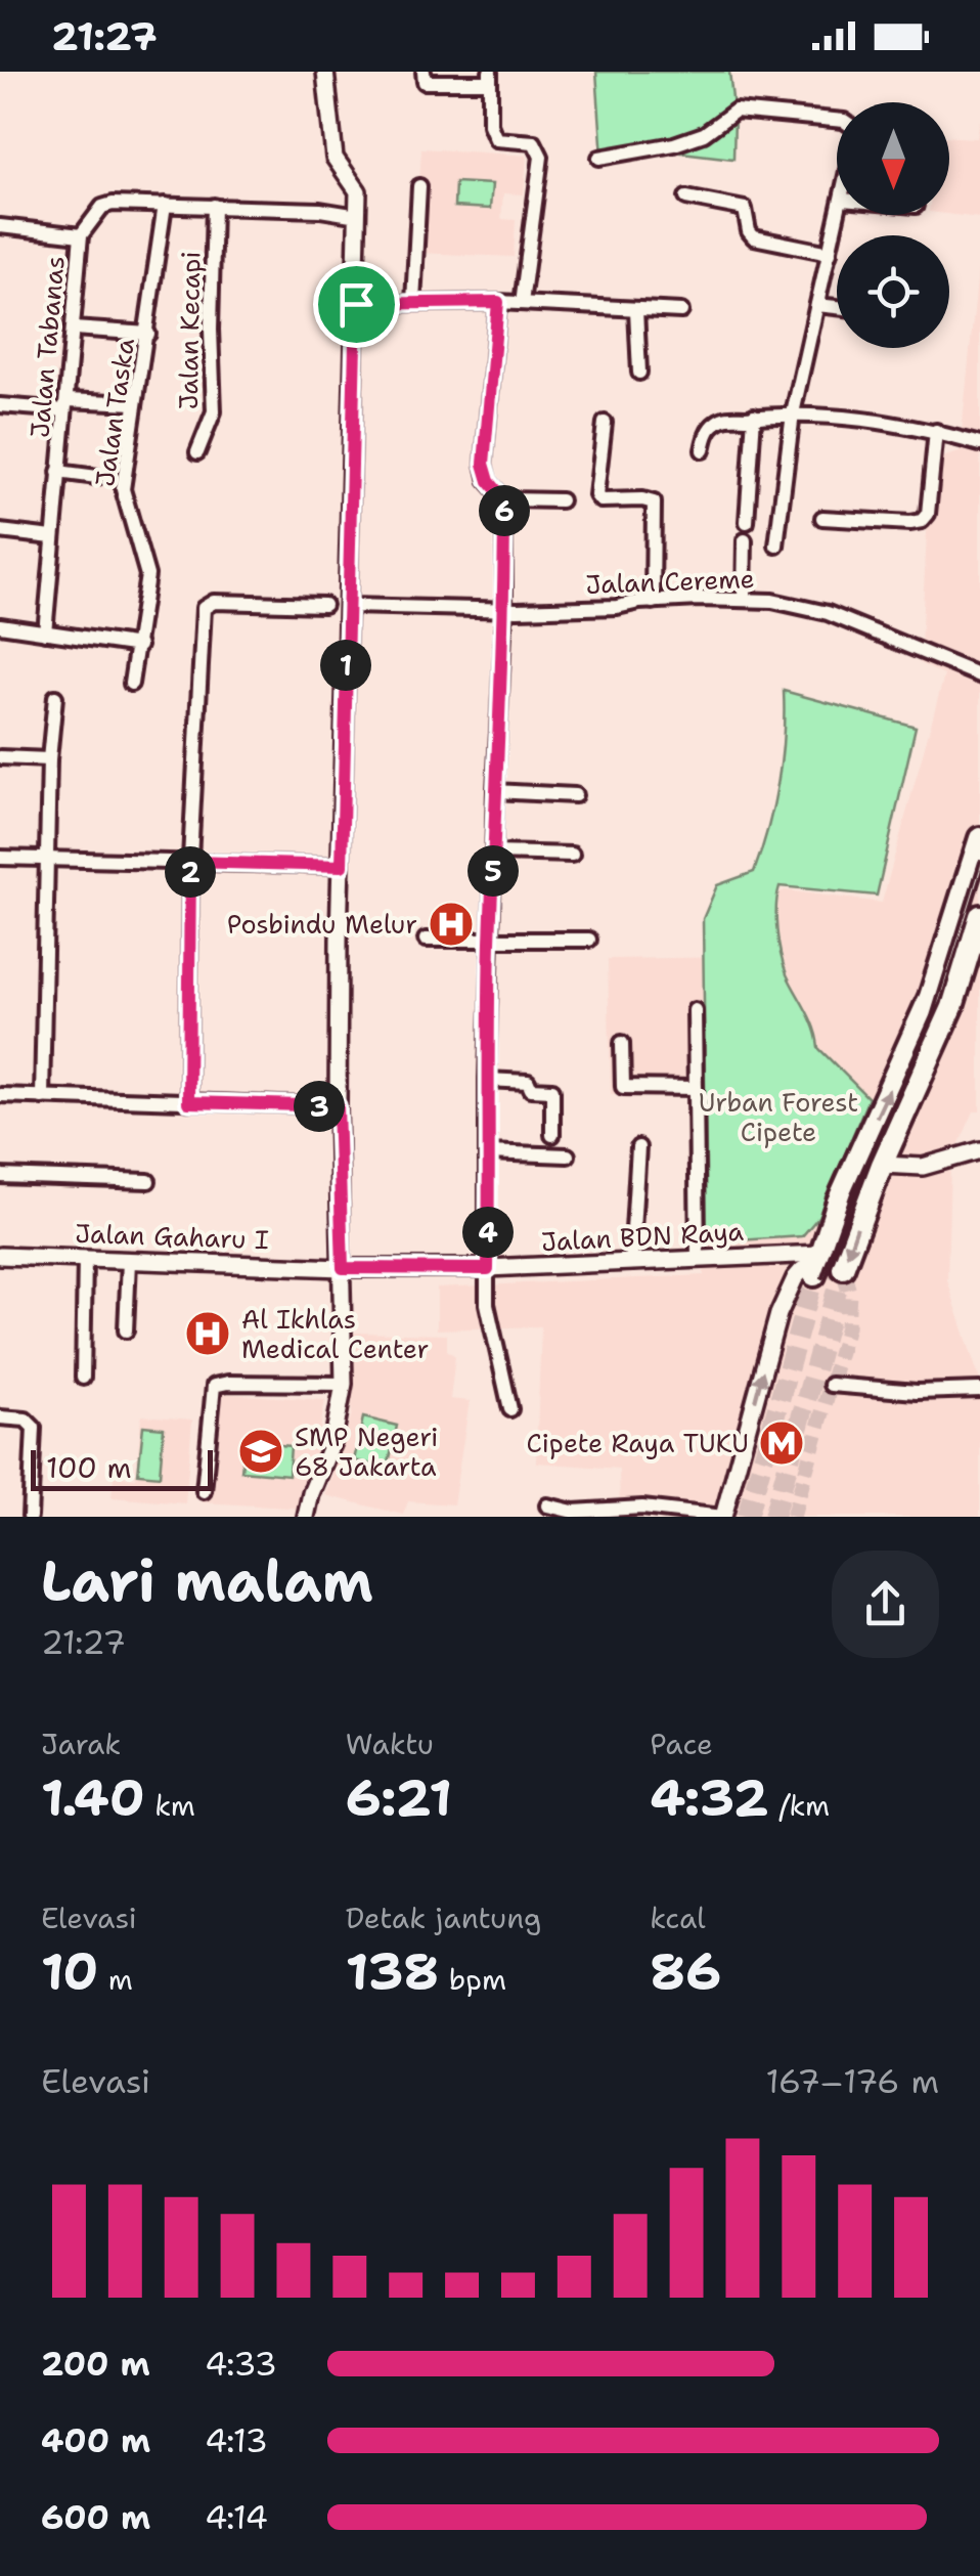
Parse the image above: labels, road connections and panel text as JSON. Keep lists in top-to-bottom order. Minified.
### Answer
{"streets":{"street":["Jalan Kecapi","Jalan Tabanas","Jalan Taska","Jalan Cereme","Jalan Gaharu I","Jalan BDN Raya"]},"crossings":[["Jalan Kecapi","Jalan Tabanas"],["Jalan Tabanas","Jalan Taska"],["Jalan Gaharu I","Jalan BDN Raya"]],"parks":["Urban Forest Cipete"],"places":{"hospital":["Posbindu Melur","Al Ikhlas Medical Center"],"metro station":["Cipete Raya TUKU"],"school or university":["SMP Negeri 68 Jakarta"]},"scale_bar":"100 m","north":"bottom","page":{"status":"21:27","pins":["6","1","5","2","3","4"],"scale":"100 m","heading":["Lari malam","21:27"],"stats":[["Jarak","1.40 km"],["Waktu","6:21"],["Pace","4:32 /km"],["Elevasi","10 m"],["Detak jantung","138 bpm"],["kcal","86"]],"chart":["Elevasi","167–176 m"],"list":[{"name":"200 m","note":"4:33"},{"name":"400 m","note":"4:13"},{"name":"600 m","note":"4:14"}]}}
